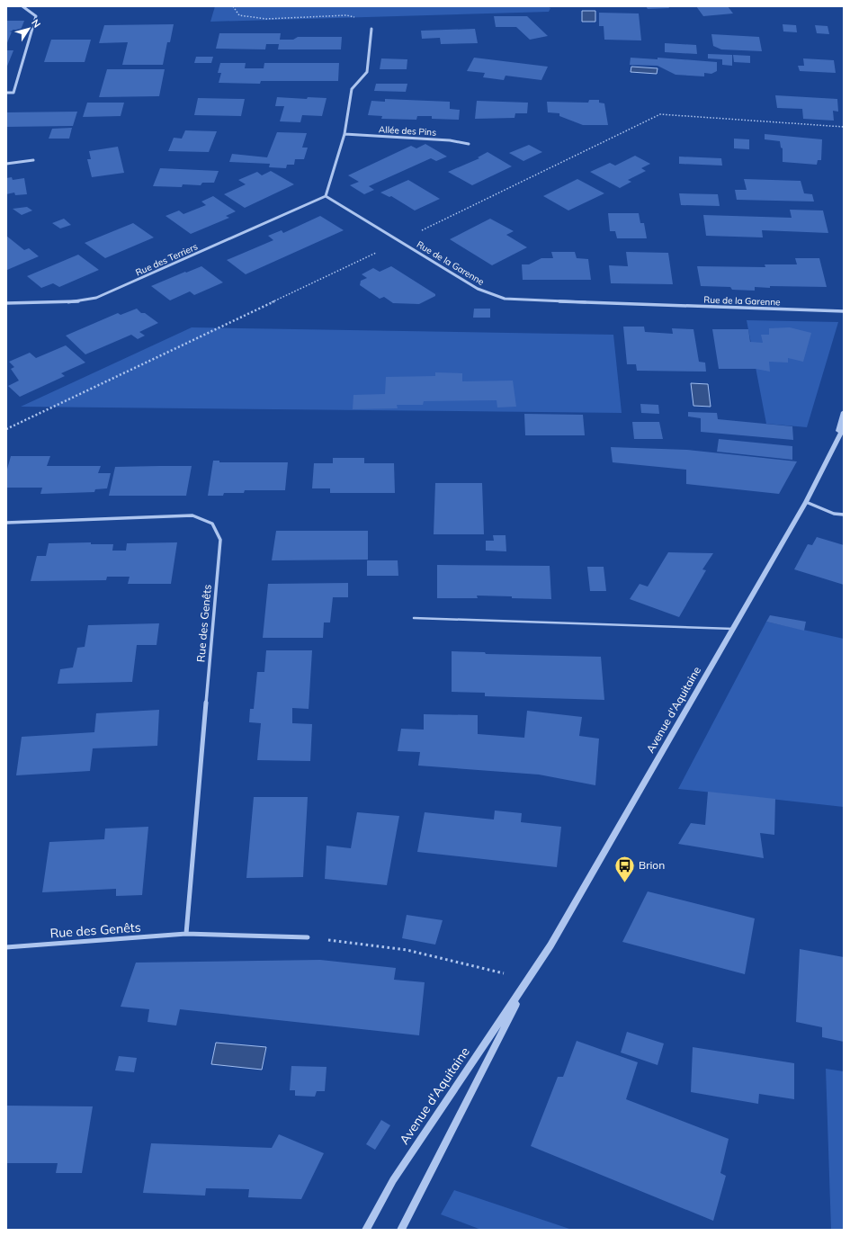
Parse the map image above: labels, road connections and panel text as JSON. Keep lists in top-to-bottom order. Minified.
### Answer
{"streets":{"street":["Allée des Pins","Rue des Terriers","Rue de la Garenne","Rue des Genêts","Avenue d'Aquitaine"]},"crossings":[["Rue des Terriers","Rue de la Garenne"]],"places":{"bus stop":["Brion"]},"north":"top right"}
